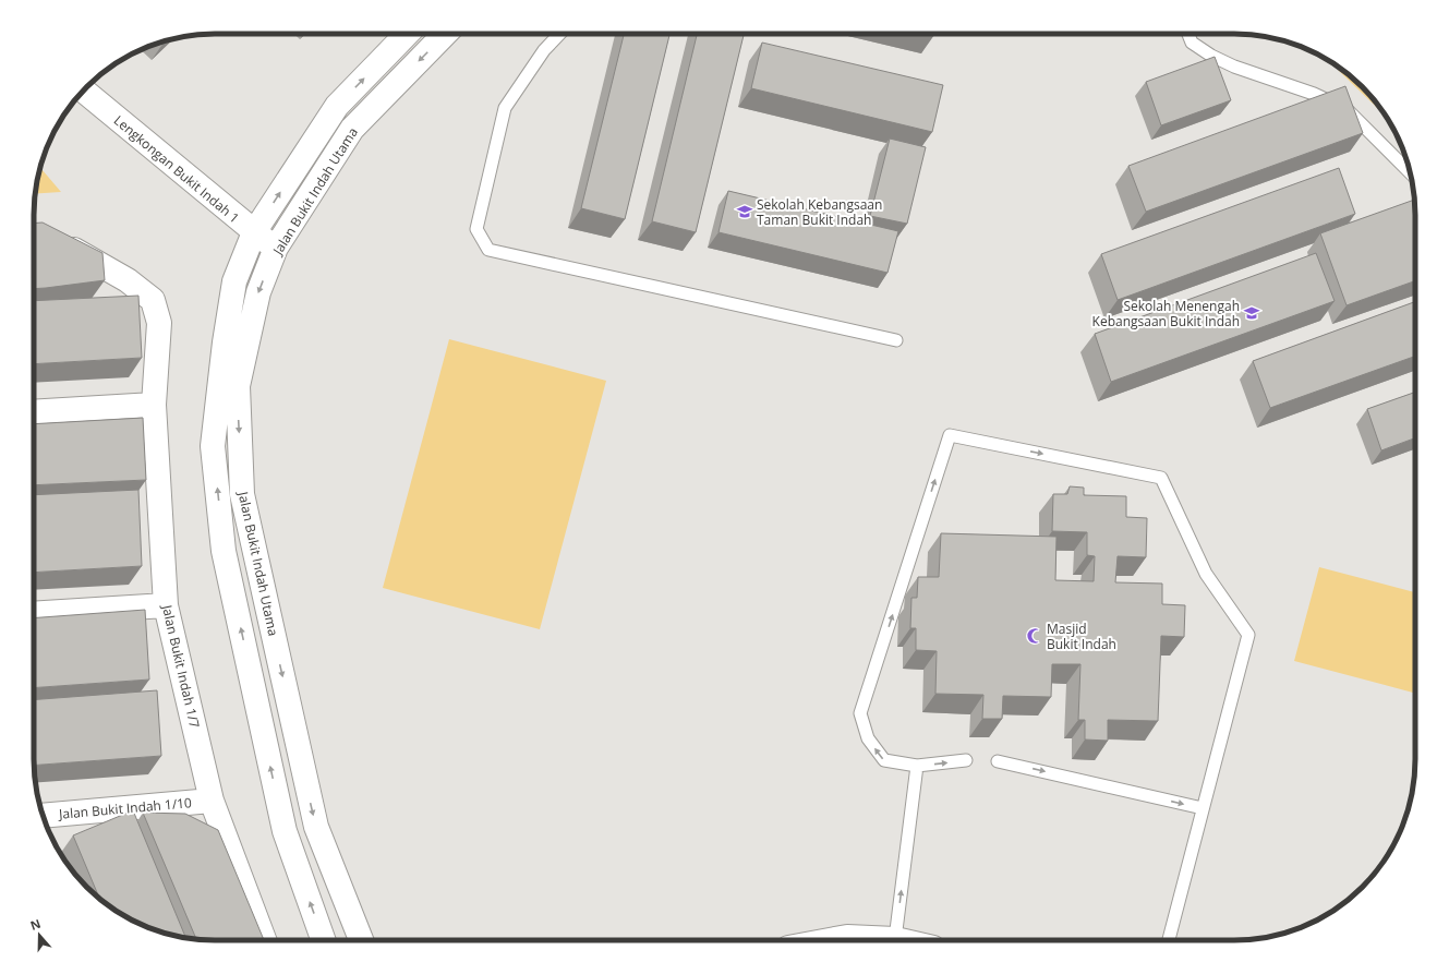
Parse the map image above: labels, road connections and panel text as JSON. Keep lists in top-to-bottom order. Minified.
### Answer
{"streets":{"street":["Lengkongan Bukit Indah 1","Jalan Bukit Indah Utama","Jalan Bukit Indah 1/7","Jalan Bukit Indah 1/10"]},"crossings":[["Lengkongan Bukit Indah 1","Jalan Bukit Indah Utama"],["Jalan Bukit Indah 1/7","Jalan Bukit Indah 1/10"]],"places":{"school or university":["Sekolah Kebangsaan Taman Bukit Indah","Sekolah Menengah Kebangsaan Bukit Indah"],"mosque":["Masjid Bukit Indah"]},"north":"top"}
